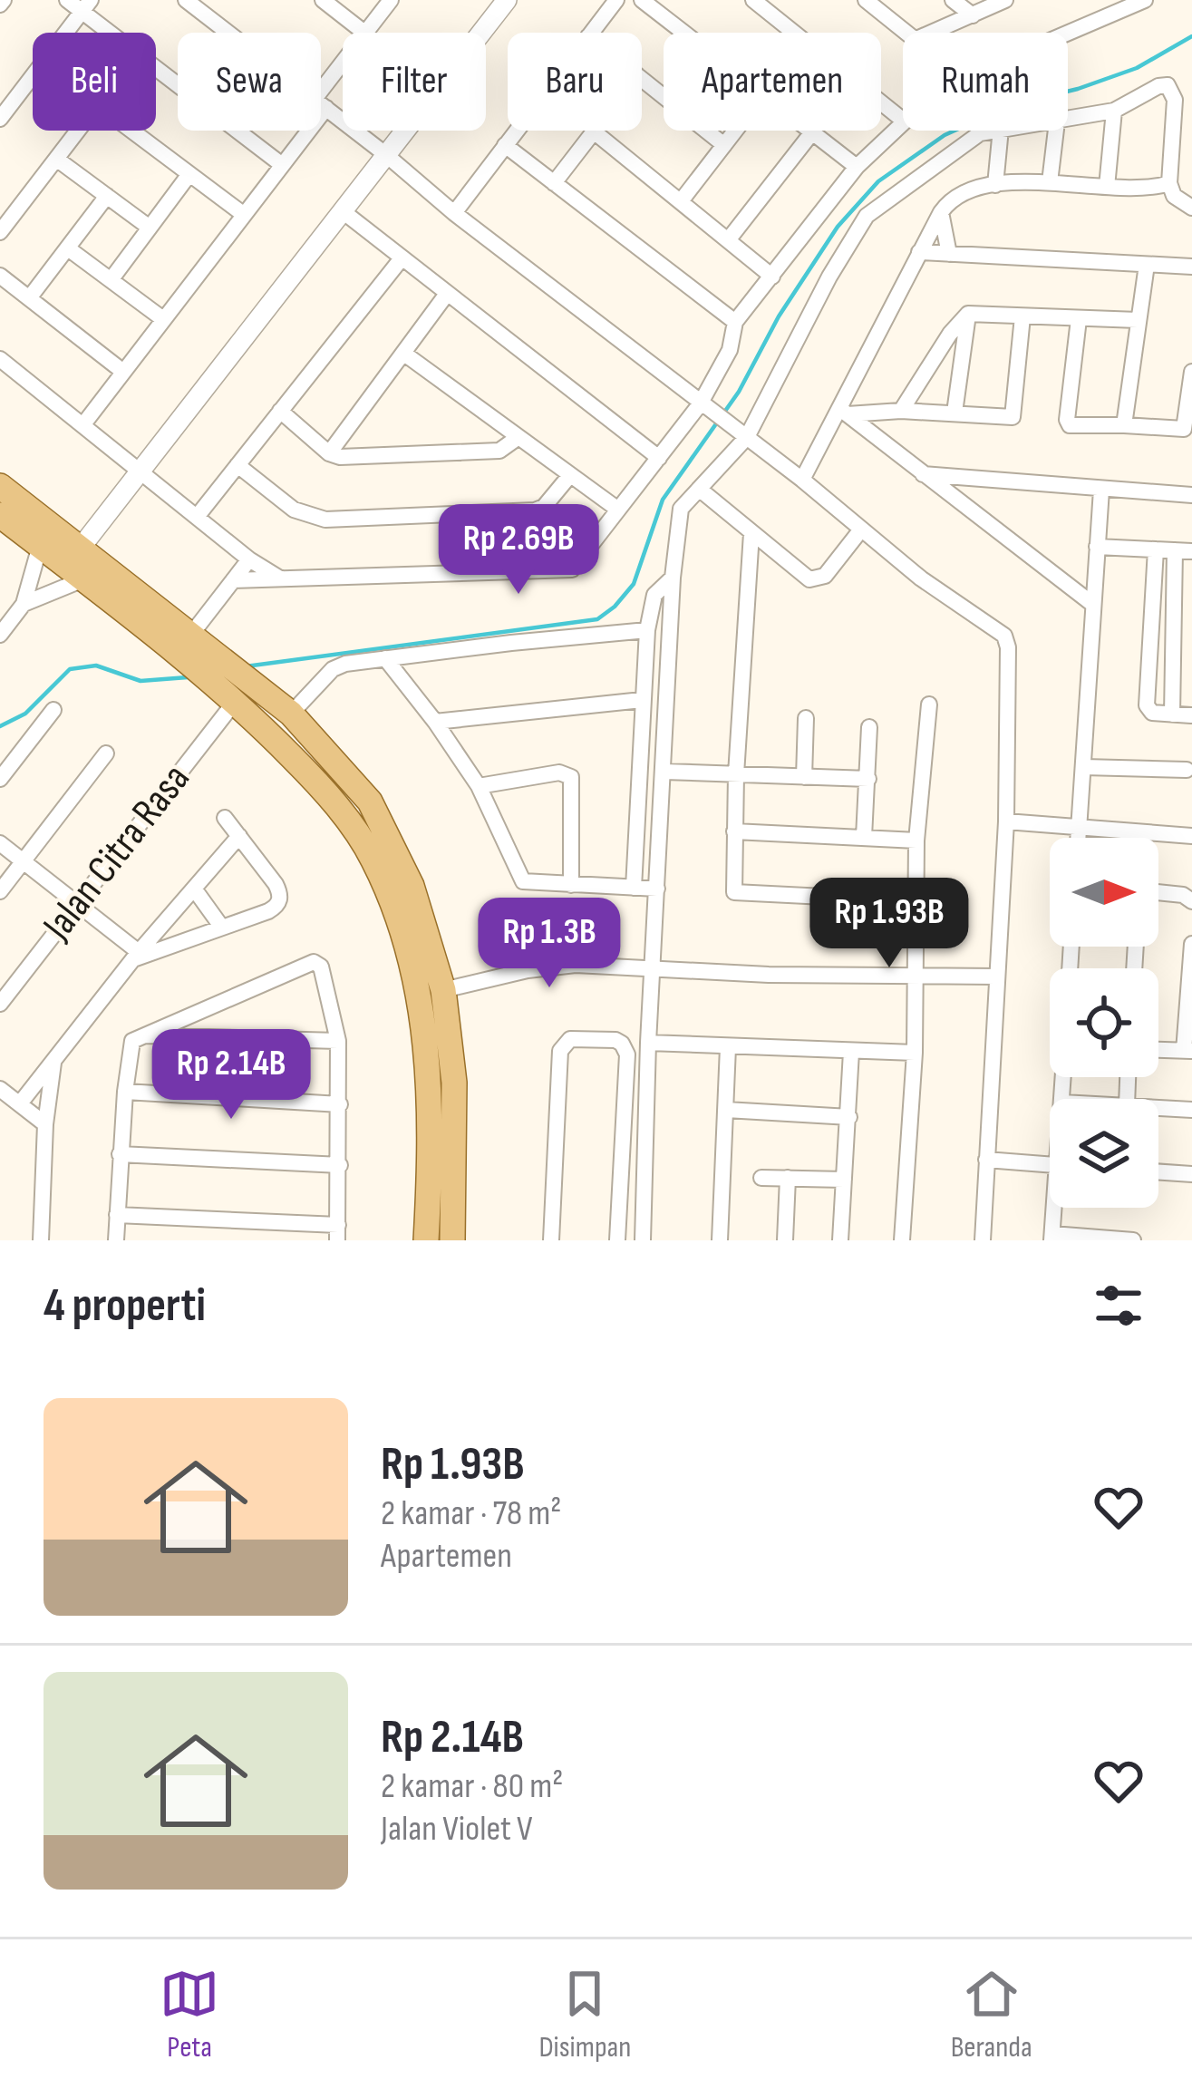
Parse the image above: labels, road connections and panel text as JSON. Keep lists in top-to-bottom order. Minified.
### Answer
{"streets":{"street":["Jalan Citra Rasa"]},"north":"right","page":{"chip":["Beli","Sewa","Filter","Baru","Apartemen","Rumah"],"price":["Rp 2.69B","Rp 1.93B","Rp 1.3B","Rp 2.14B"],"heading":"4 properti","list":[{"name":"Rp 1.93B","note":"2 kamar · 78 m² · Apartemen"},{"name":"Rp 2.14B","note":"2 kamar · 80 m² · Jalan Violet V"}],"tabs":["Peta","Disimpan","Beranda"]}}
